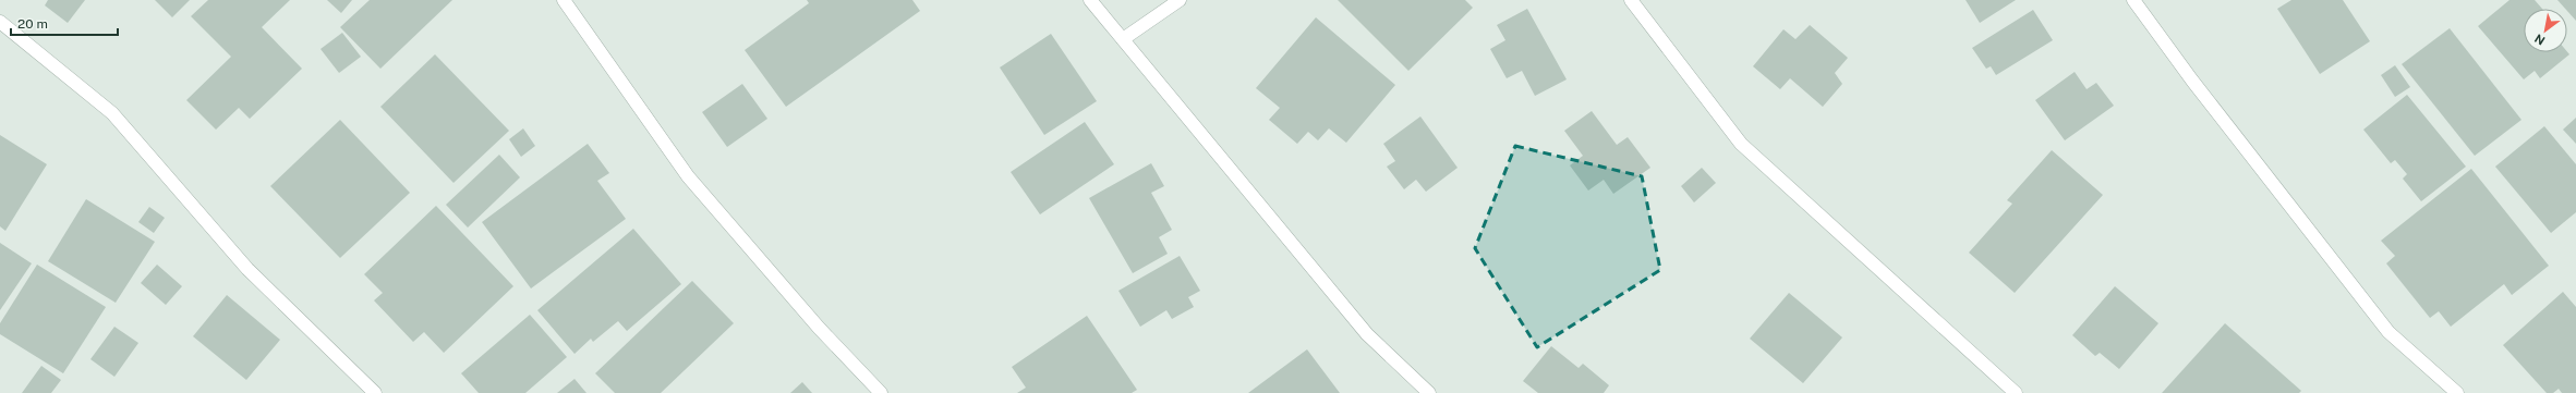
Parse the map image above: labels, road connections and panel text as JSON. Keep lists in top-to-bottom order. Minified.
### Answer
{"scale_bar":"20 m","north":"bottom left"}
